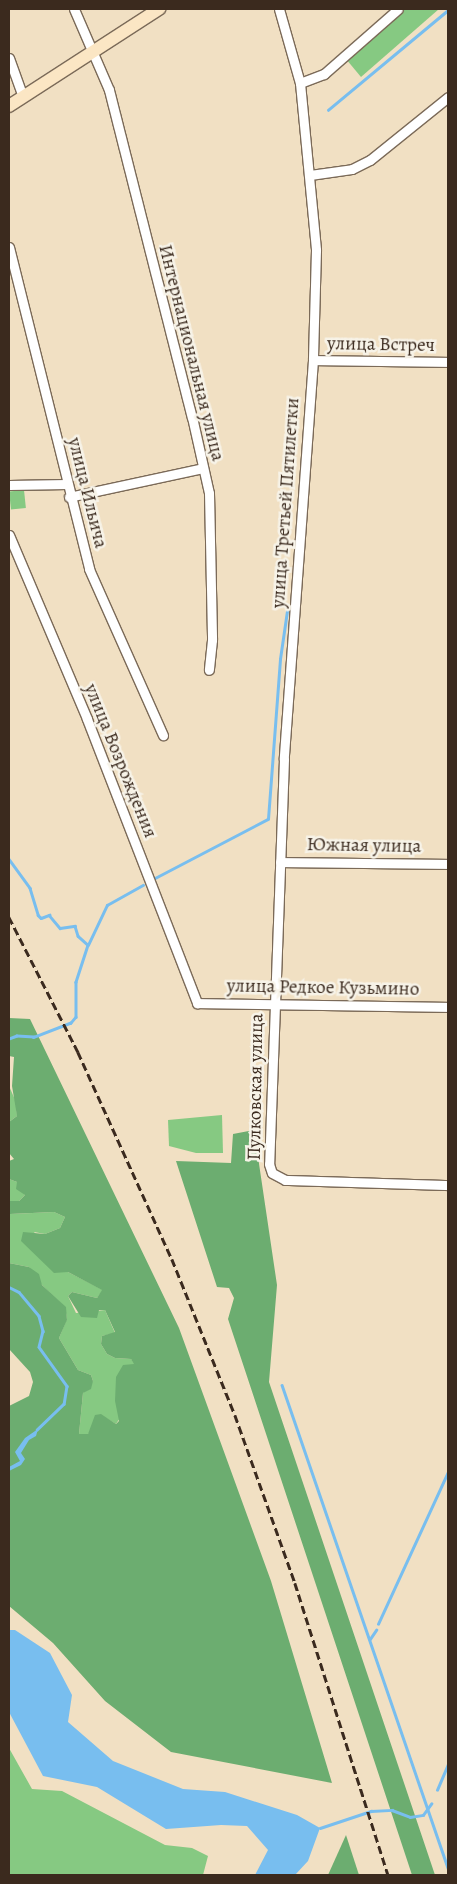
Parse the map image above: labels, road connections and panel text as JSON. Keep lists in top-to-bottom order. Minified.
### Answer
{"streets":{"street":["улица Встреч","Интернациональная улица","улица Ильича","улица Третьей Пятилетки","улица Возрождения","Южная улица","улица Редкое Кузьмино","Пулковская улица"]},"crossings":[["улица Встреч","улица Третьей Пятилетки"],["улица Третьей Пятилетки","Южная улица"],["улица Третьей Пятилетки","улица Редкое Кузьмино"],["улица Третьей Пятилетки","Пулковская улица"],["улица Возрождения","улица Редкое Кузьмино"],["улица Редкое Кузьмино","Пулковская улица"]]}
